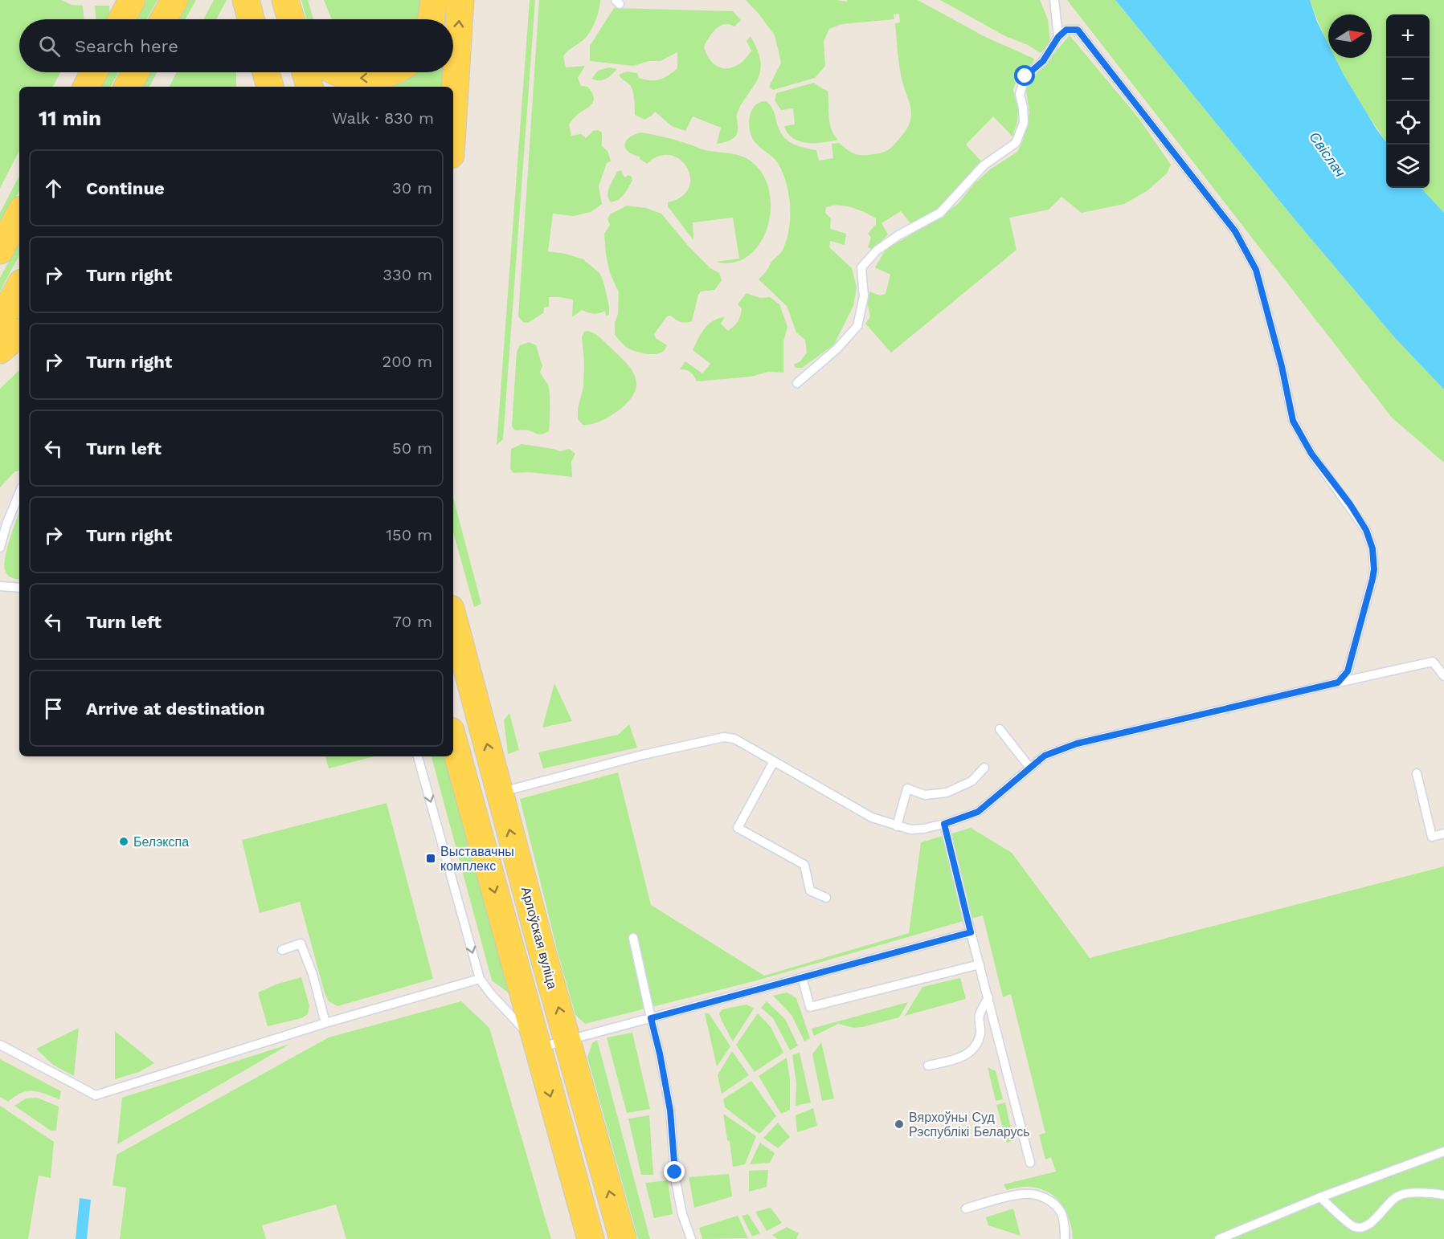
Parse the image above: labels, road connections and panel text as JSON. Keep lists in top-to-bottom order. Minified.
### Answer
{"streets":{"main road":["Арлоўская вуліца"]},"water":["Свіслач"],"places":{"other":["Белэкспа","Вярхоўны Суд Рэспублікі Беларусь"],"transit":["Выставачны комплекс"]},"north":"right","page":{"map_buttons":["+","−"],"search":"Search here","heading":["11 min","Walk · 830 m"],"list":[["Continue","30 m"],["Turn right","330 m"],["Turn right","200 m"],["Turn left","50 m"],["Turn right","150 m"],["Turn left","70 m"],"Arrive at destination"]}}
